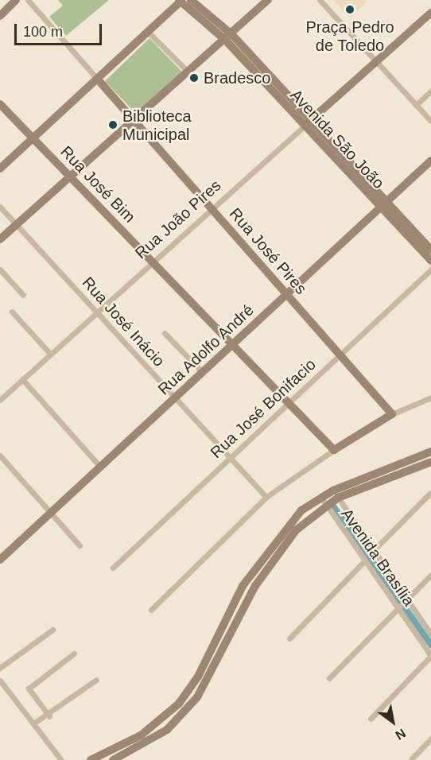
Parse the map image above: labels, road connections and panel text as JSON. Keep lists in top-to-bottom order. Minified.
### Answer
{"streets":{"street":["Avenida São João","Rua José Bim","Rua João Pires","Rua José Pires","Rua José Inácio","Rua Adolfo André","Rua José Bonifacio","Avenida Brasília"]},"crossings":[["Avenida São João","Rua João Pires"],["Avenida São João","Rua Adolfo André"],["Rua José Bim","Rua João Pires"],["Rua José Bim","Rua Adolfo André"],["Rua José Bim","Rua José Bonifacio"],["Rua João Pires","Rua José Pires"],["Rua João Pires","Rua José Inácio"],["Rua José Pires","Rua Adolfo André"],["Rua José Pires","Rua José Bonifacio"],["Rua José Inácio","Rua Adolfo André"],["Rua José Inácio","Rua José Bonifacio"]],"places":["Praça Pedro de Toledo","Bradesco","Biblioteca Municipal"],"scale_bar":"100 m","north":"bottom right"}
